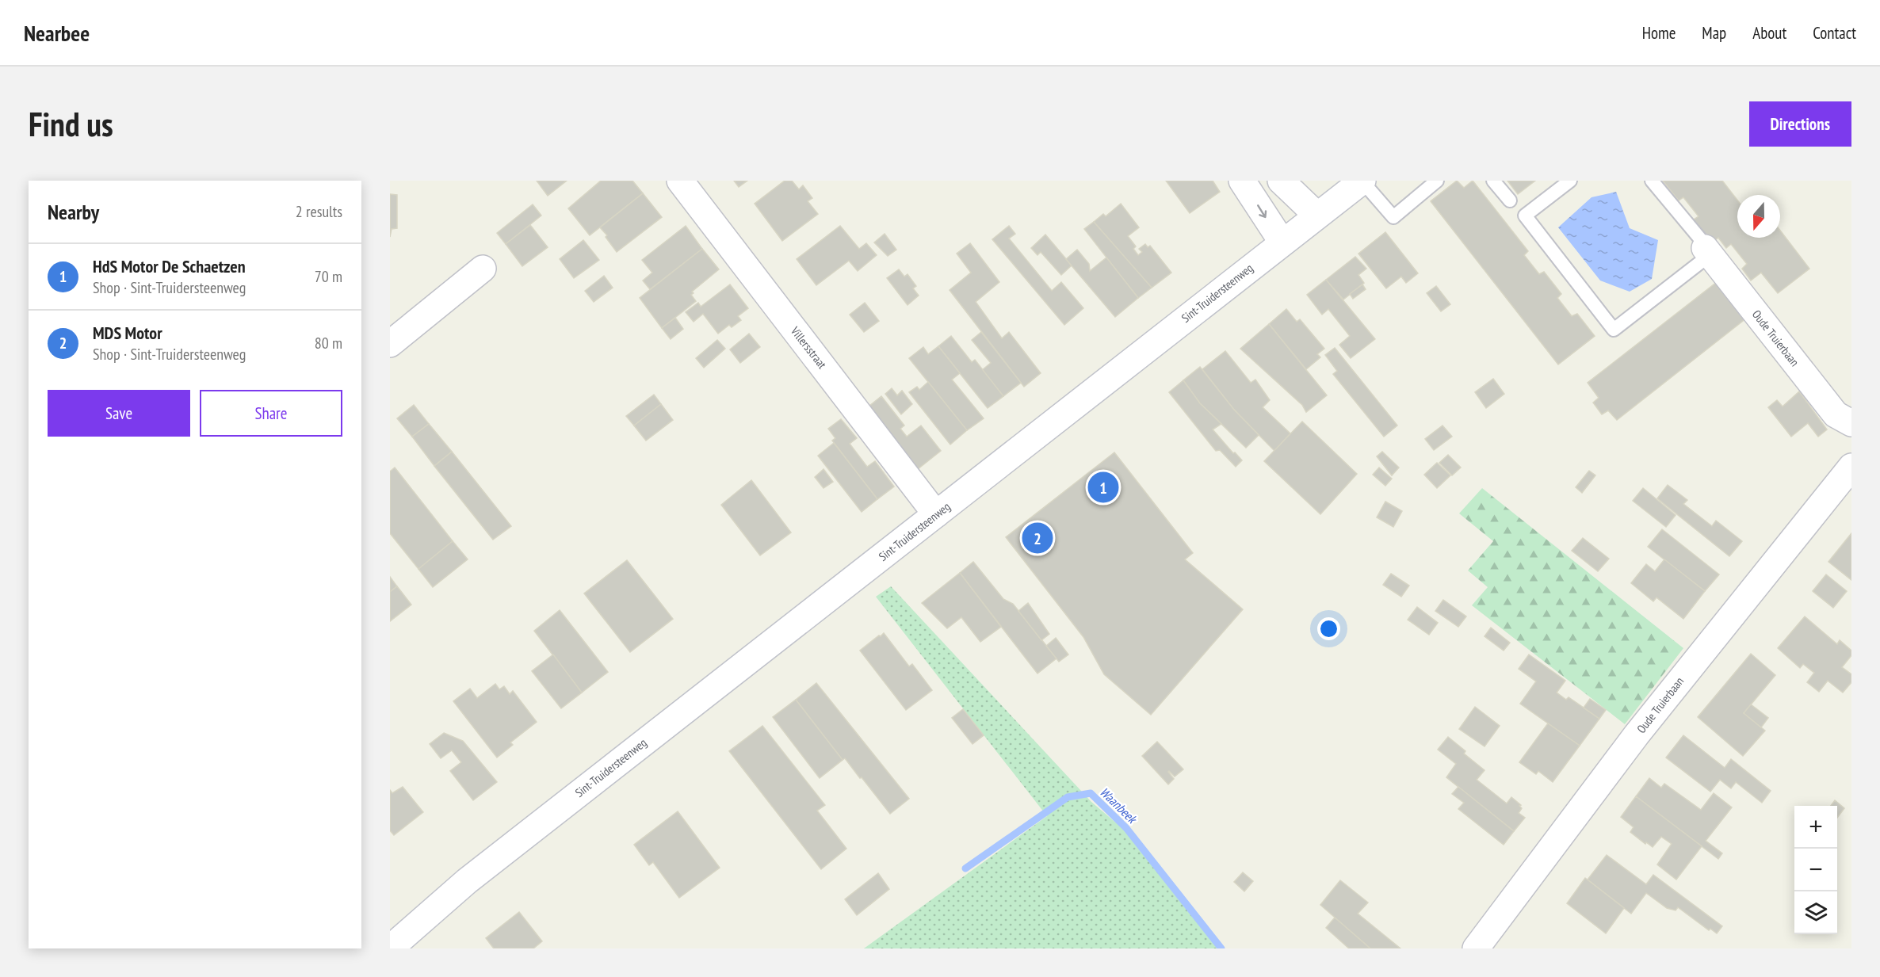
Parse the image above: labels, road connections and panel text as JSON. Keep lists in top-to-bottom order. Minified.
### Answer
{"streets":{"street":["Sint-Truidersteenweg","Oude Truierbaan","Villersstraat"]},"crossings":[["Sint-Truidersteenweg","Villersstraat"]],"water":["Waanbeek"],"north":"bottom","page":{"header":"Nearbee","nav":["Home","Map","About","Contact"],"buttons":["Directions",["Save","Share"]],"title":"Find us","heading":["Nearby","2 results"],"list":[{"mark":"1","name":"HdS Motor De Schaetzen","note":"Shop · Sint-Truidersteenweg","value":"70 m"},{"mark":"2","name":"MDS Motor","note":"Shop · Sint-Truidersteenweg","value":"80 m"}],"pins":["1","2"],"map_buttons":["+","−"]}}
